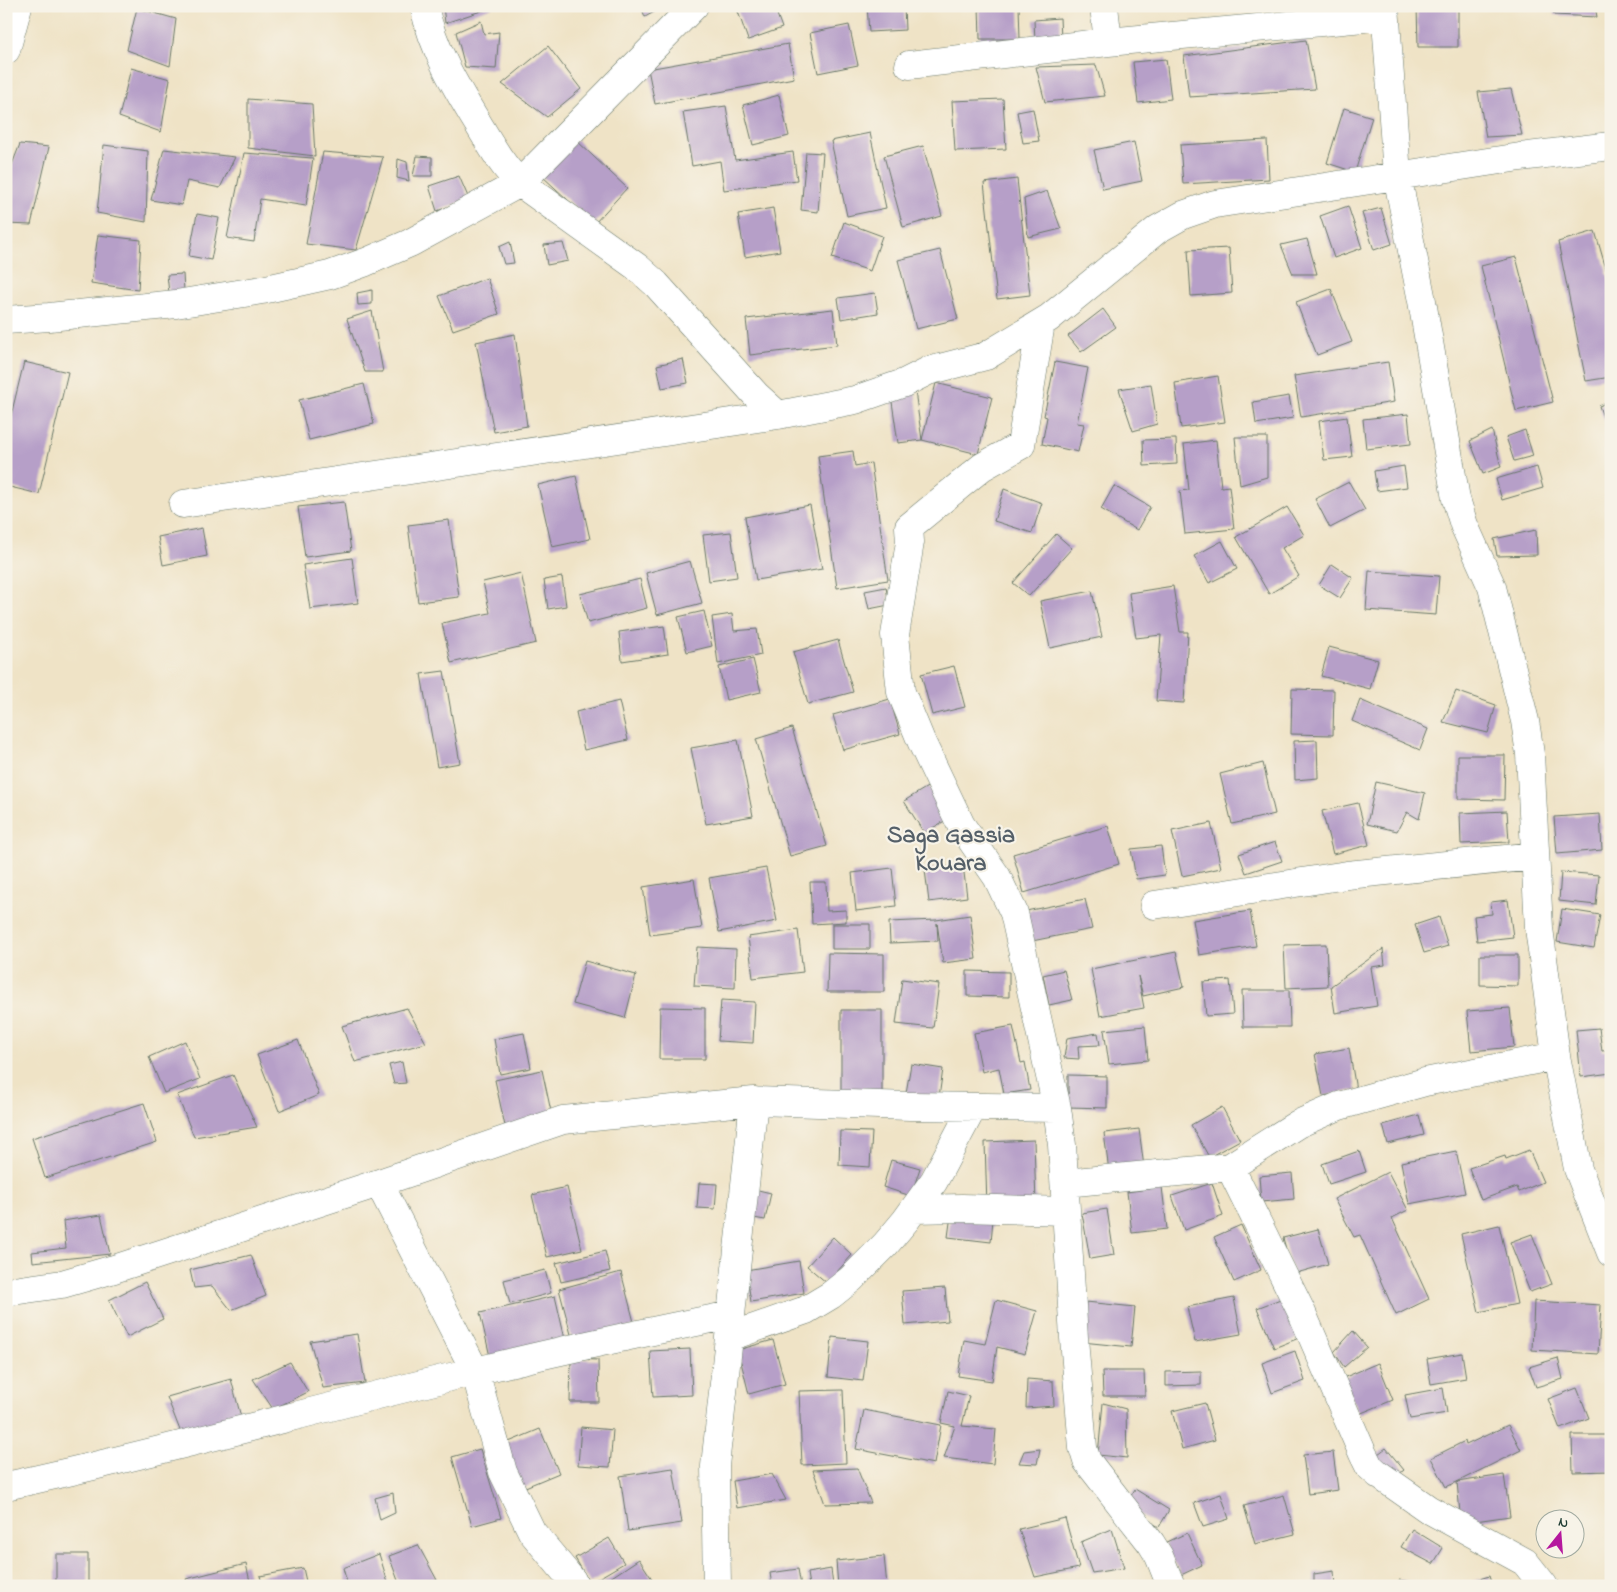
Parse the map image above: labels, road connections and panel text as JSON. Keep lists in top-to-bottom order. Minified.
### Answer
{"districts":["Saga Gassia Kouara"],"north":"top"}
